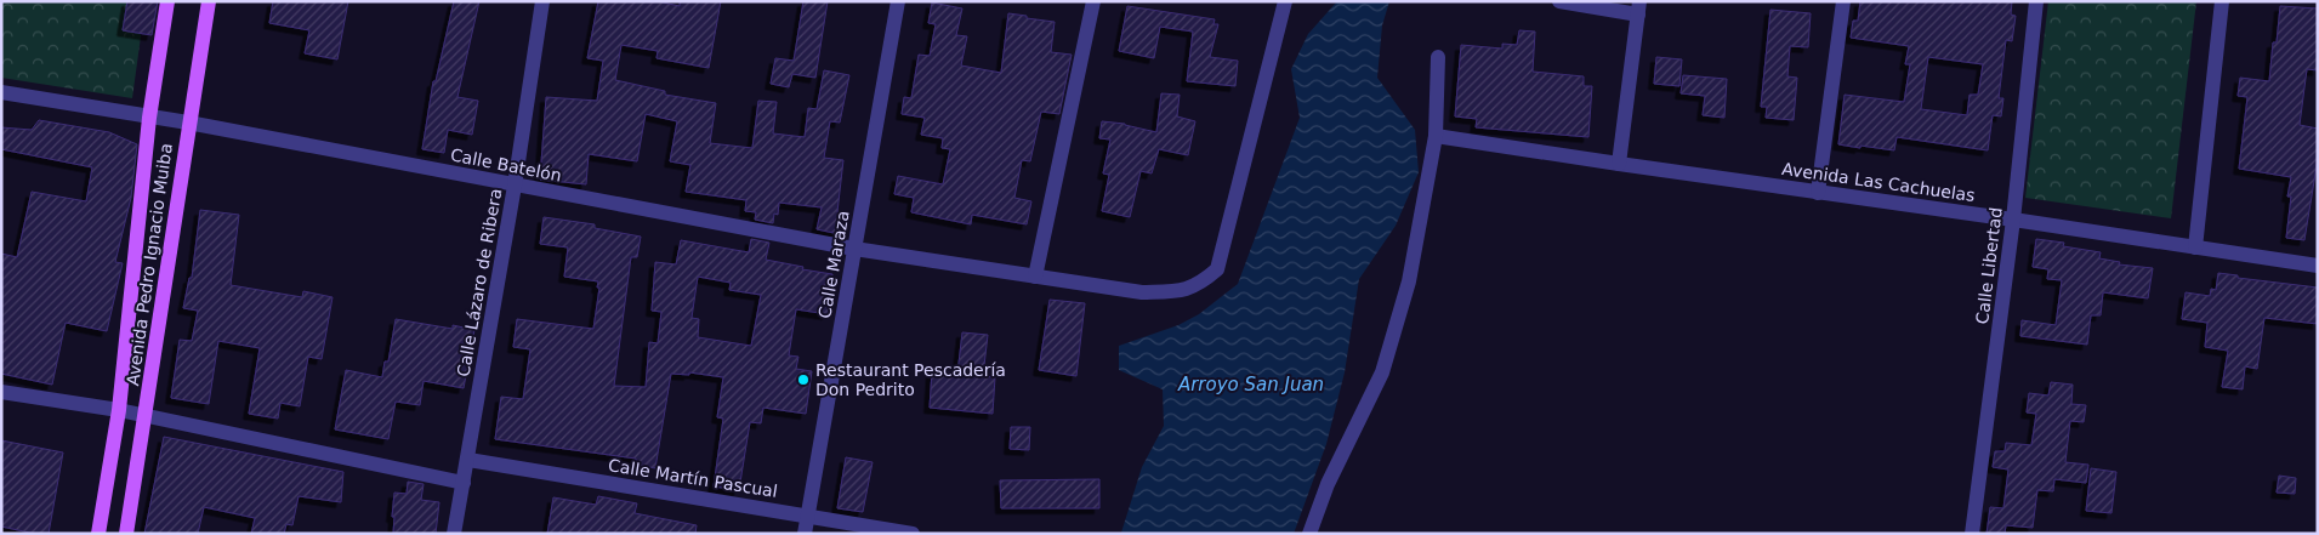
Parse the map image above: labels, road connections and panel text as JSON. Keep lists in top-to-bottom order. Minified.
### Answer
{"streets":{"main road":["Avenida Pedro Ignacio Muiba"],"street":["Calle Batelón","Avenida Las Cachuelas","Calle Maraza","Calle Libertad","Calle Lázaro de Ribera","Calle Martín Pascual"]},"crossings":[["Calle Batelón","Avenida Pedro Ignacio Muiba"],["Calle Batelón","Calle Maraza"],["Calle Batelón","Calle Lázaro de Ribera"],["Avenida Las Cachuelas","Calle Libertad"],["Calle Maraza","Calle Martín Pascual"],["Calle Lázaro de Ribera","Calle Martín Pascual"]],"water":["Arroyo San Juan"],"places":["Restaurant Pescadería Don Pedrito"]}
